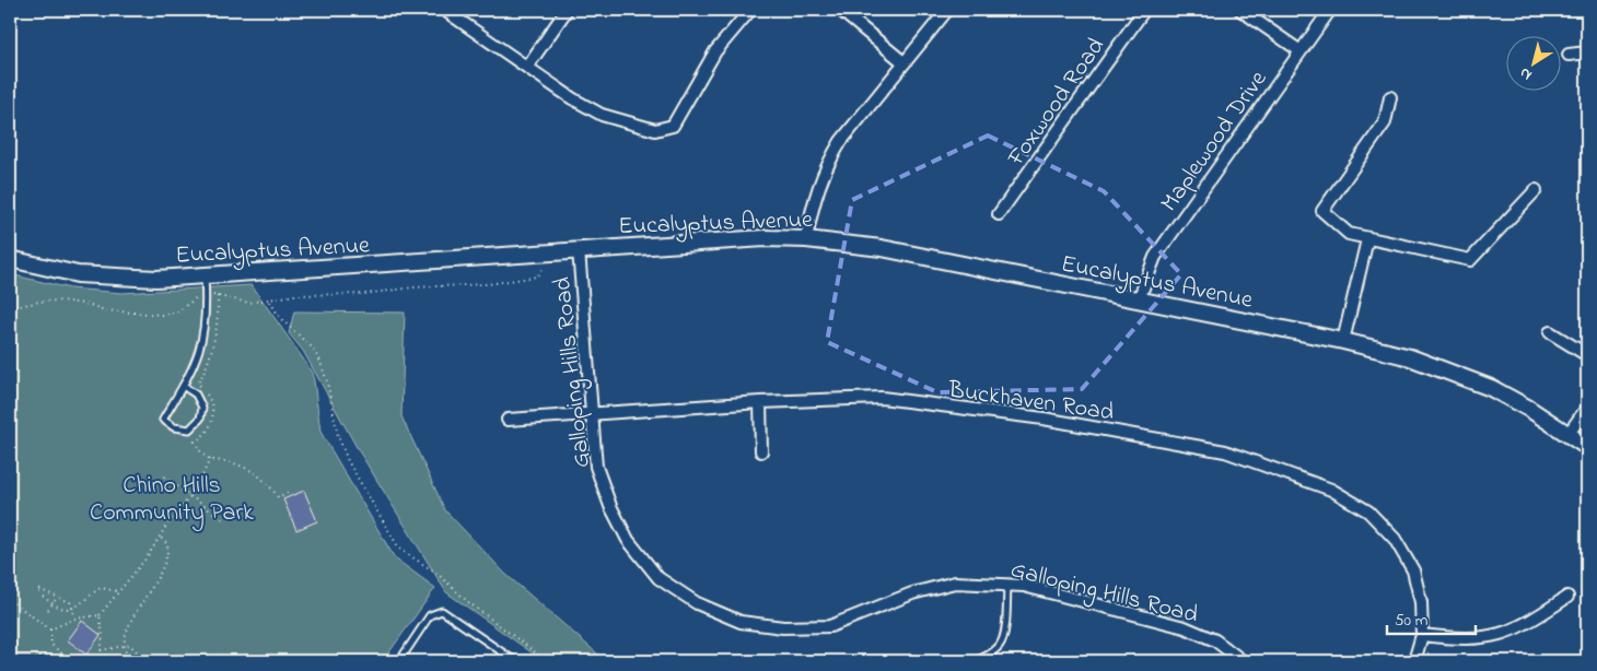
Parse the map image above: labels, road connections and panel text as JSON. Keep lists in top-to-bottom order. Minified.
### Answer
{"streets":{"street":["Foxwood Road","Maplewood Drive","Eucalyptus Avenue","Galloping Hills Road","Buckhaven Road"]},"crossings":[["Maplewood Drive","Eucalyptus Avenue"],["Eucalyptus Avenue","Galloping Hills Road"],["Galloping Hills Road","Buckhaven Road"]],"parks":["Chino Hills Community Park"],"scale_bar":"50 m","north":"bottom left"}
